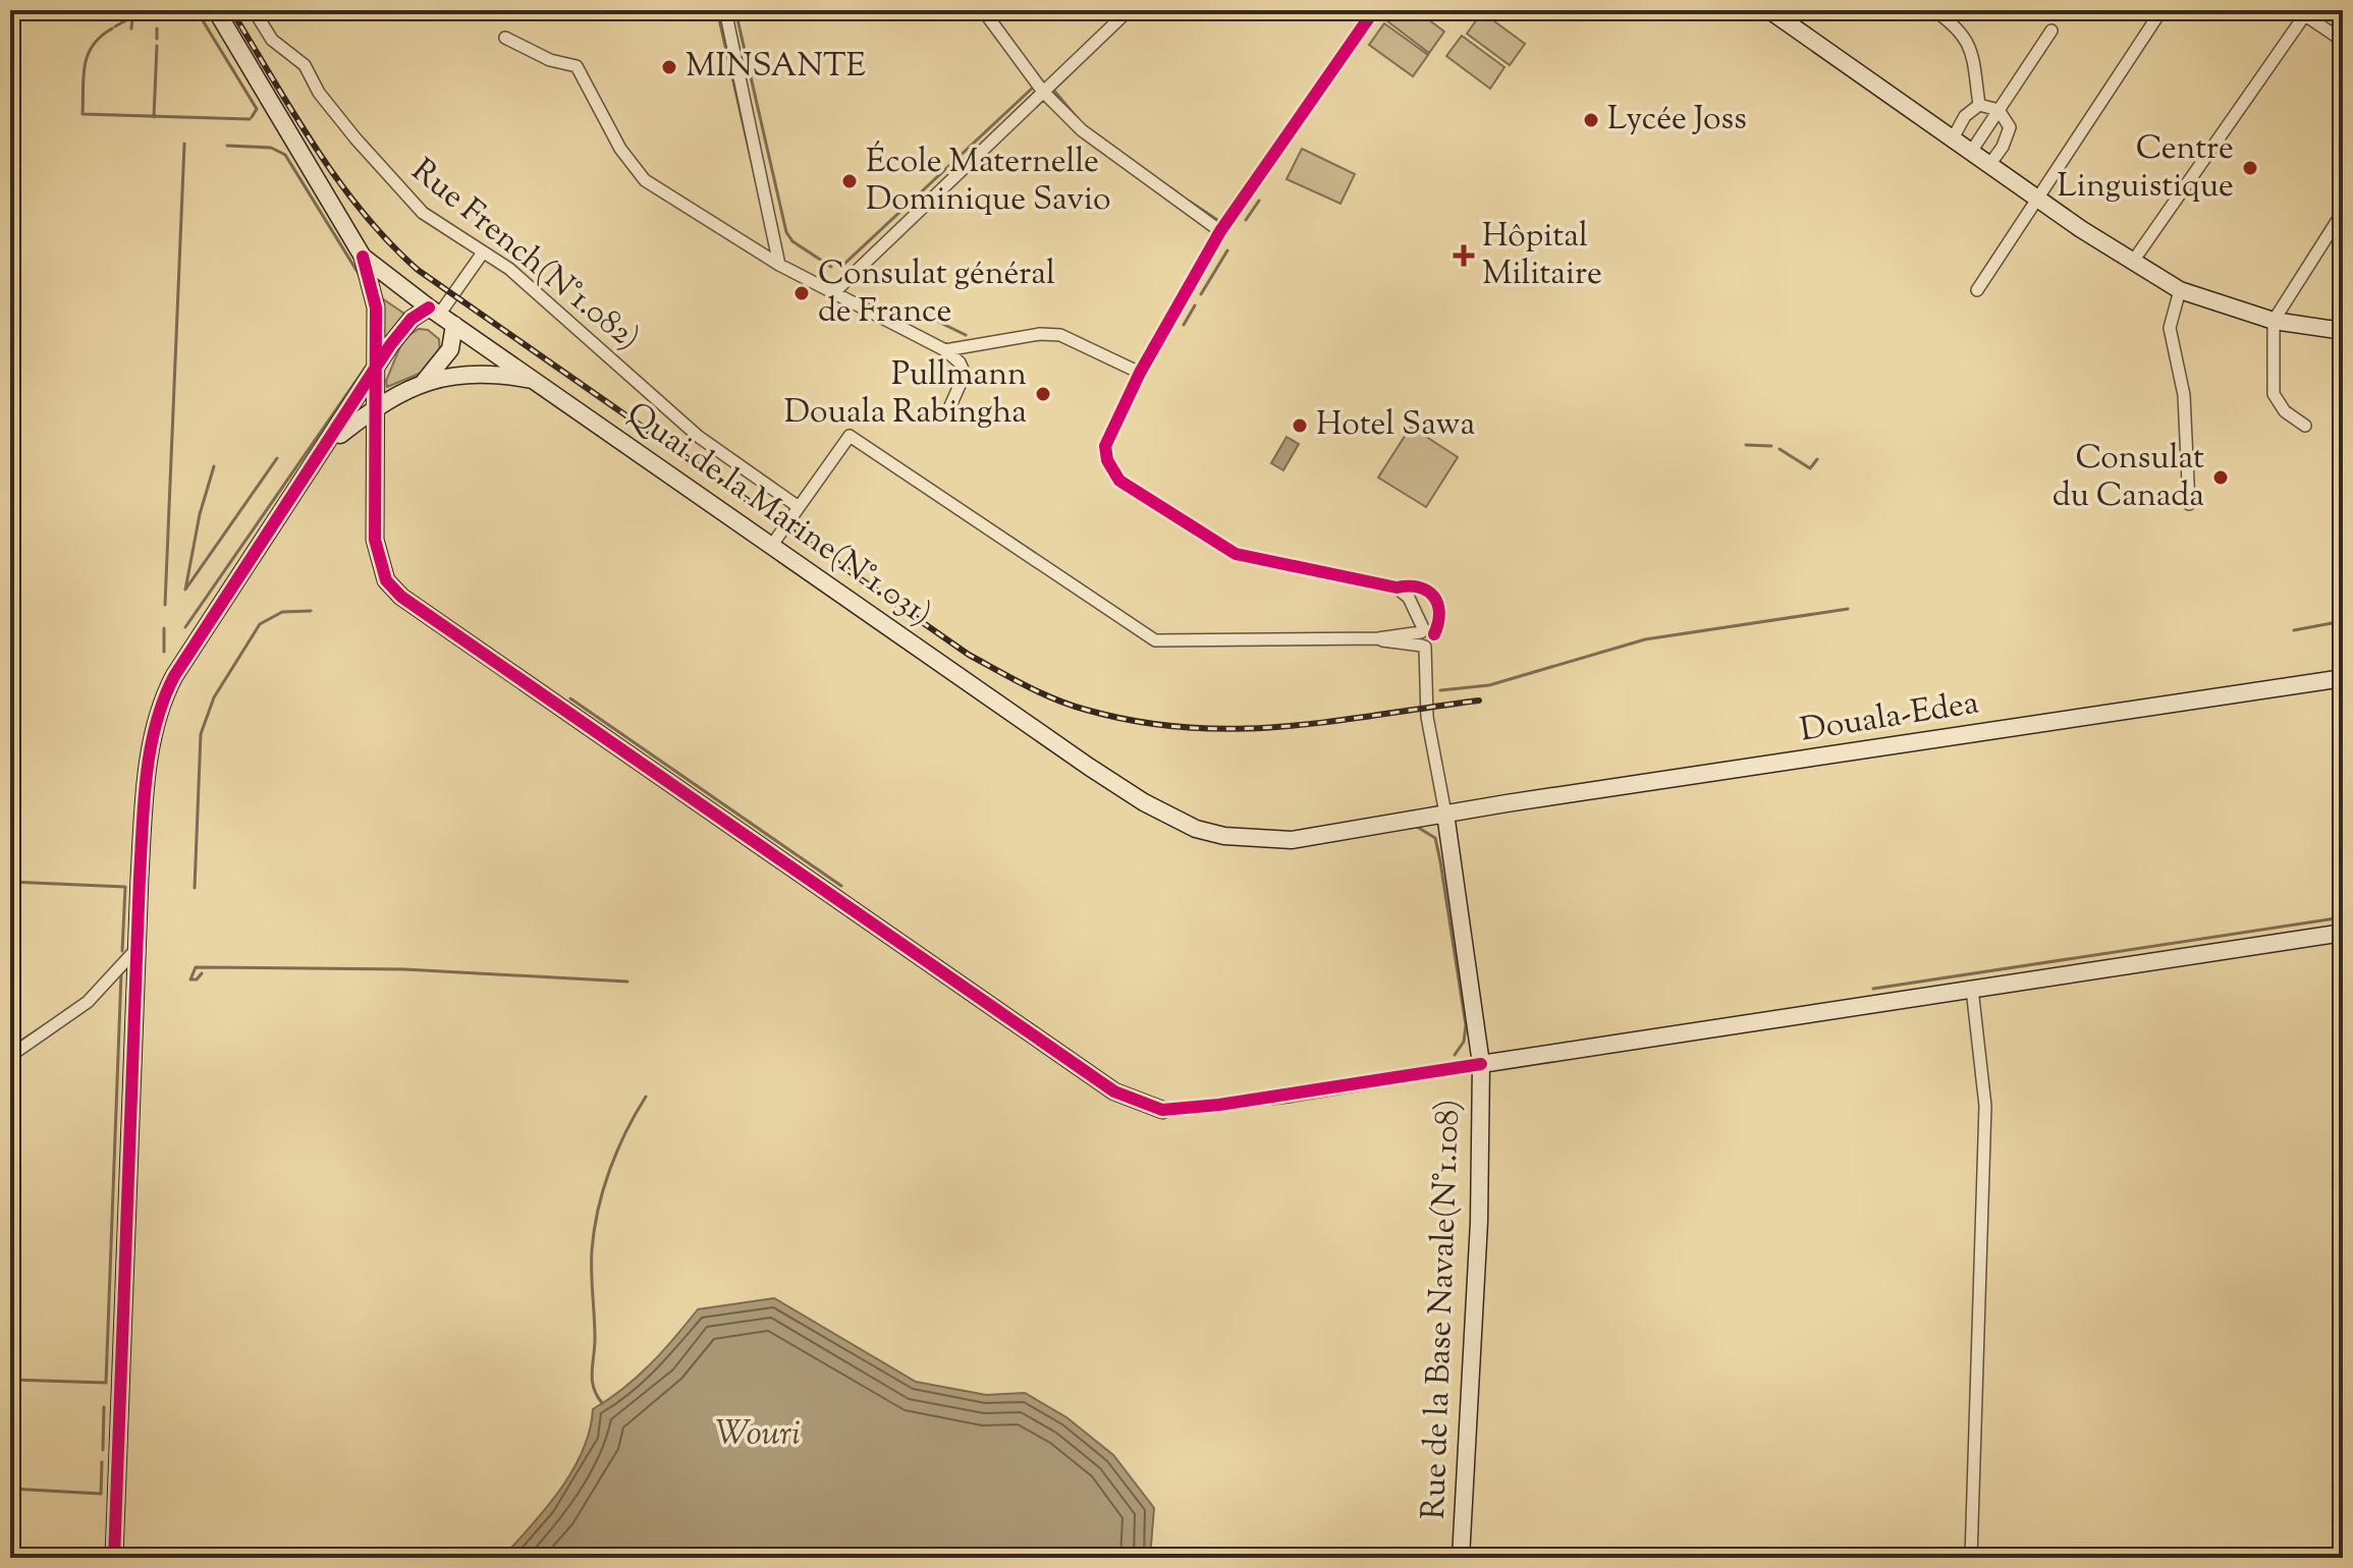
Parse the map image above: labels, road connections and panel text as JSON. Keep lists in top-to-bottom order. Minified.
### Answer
{"streets":{"main road":["Quai de la Marine(N°1.031)","Douala-Edea","Rue de la Base Navale(N°1.108)"],"street":["Rue French(N°1.082)"]},"crossings":[["Quai de la Marine(N°1.031)","Douala-Edea"],["Quai de la Marine(N°1.031)","Rue de la Base Navale(N°1.108)"],["Douala-Edea","Rue de la Base Navale(N°1.108)"]],"water":["Wouri"],"places":{"other":["MINSANTE","Lycée Joss","Centre Linguistique","École Maternelle Dominique Savio","Consulat général de France","Pullmann Douala Rabingha","Hotel Sawa","Consulat du Canada"],"health":["Hôpital Militaire"]}}
